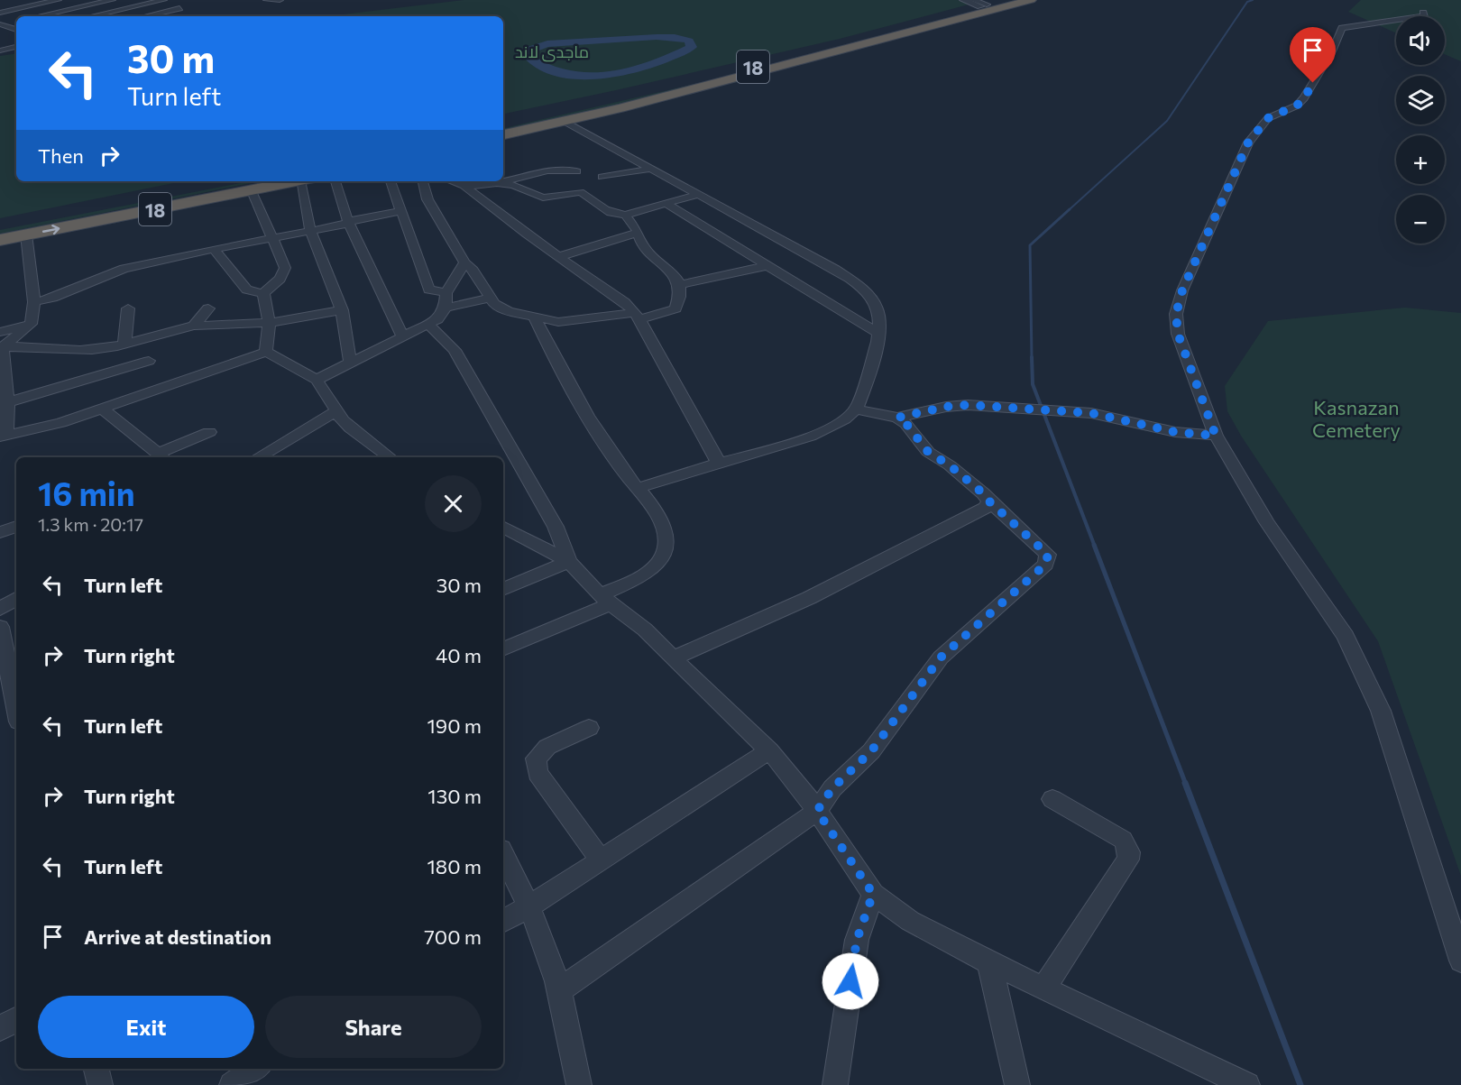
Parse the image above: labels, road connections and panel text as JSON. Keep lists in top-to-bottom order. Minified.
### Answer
{"streets":{"highway":["18"]},"parks":["ماجدی لاند","Kasnazan Cemetery"],"page":{"map_buttons":["+","−"],"turn":["30 m","Turn left"],"then":"Then","heading":["16 min","1.3 km · 20:17"],"list":[{"name":"Turn left","value":"30 m"},{"name":"Turn right","value":"40 m"},{"name":"Turn left","value":"190 m"},{"name":"Turn right","value":"130 m"},{"name":"Turn left","value":"180 m"},{"name":"Arrive at destination","value":"700 m"}],"buttons":["Exit","Share"]}}
